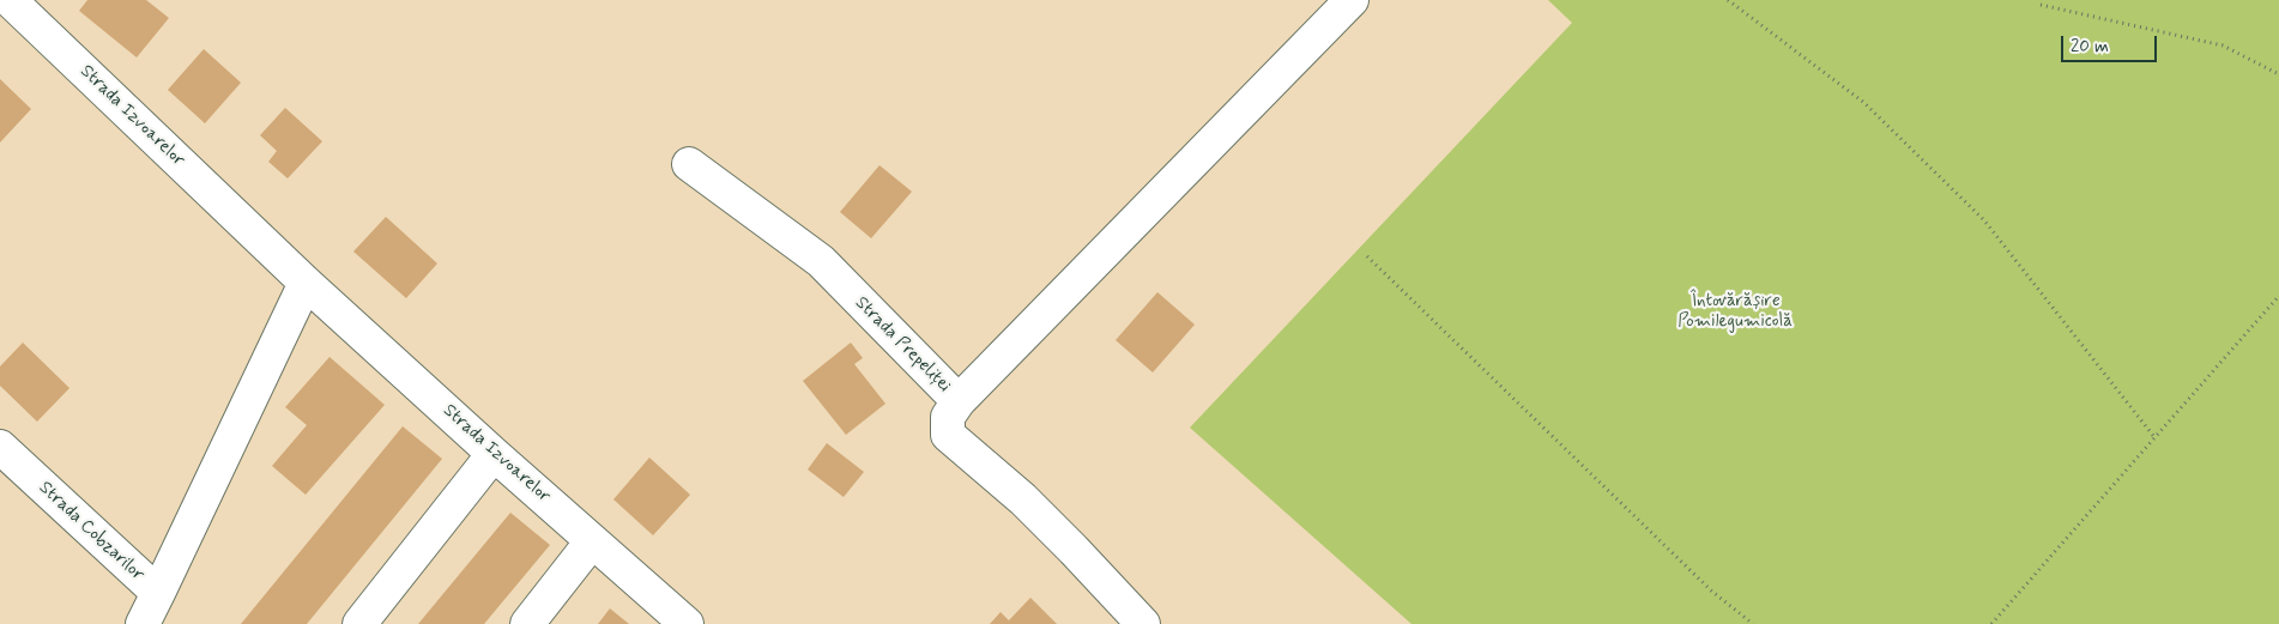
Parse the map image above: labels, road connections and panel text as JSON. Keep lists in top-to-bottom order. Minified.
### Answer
{"streets":{"street":["Strada Izvoarelor","Strada Prepeliței","Strada Cobzarilor"]},"parks":["Întovărășire Pomilegumicolă"],"scale_bar":"20 m"}
